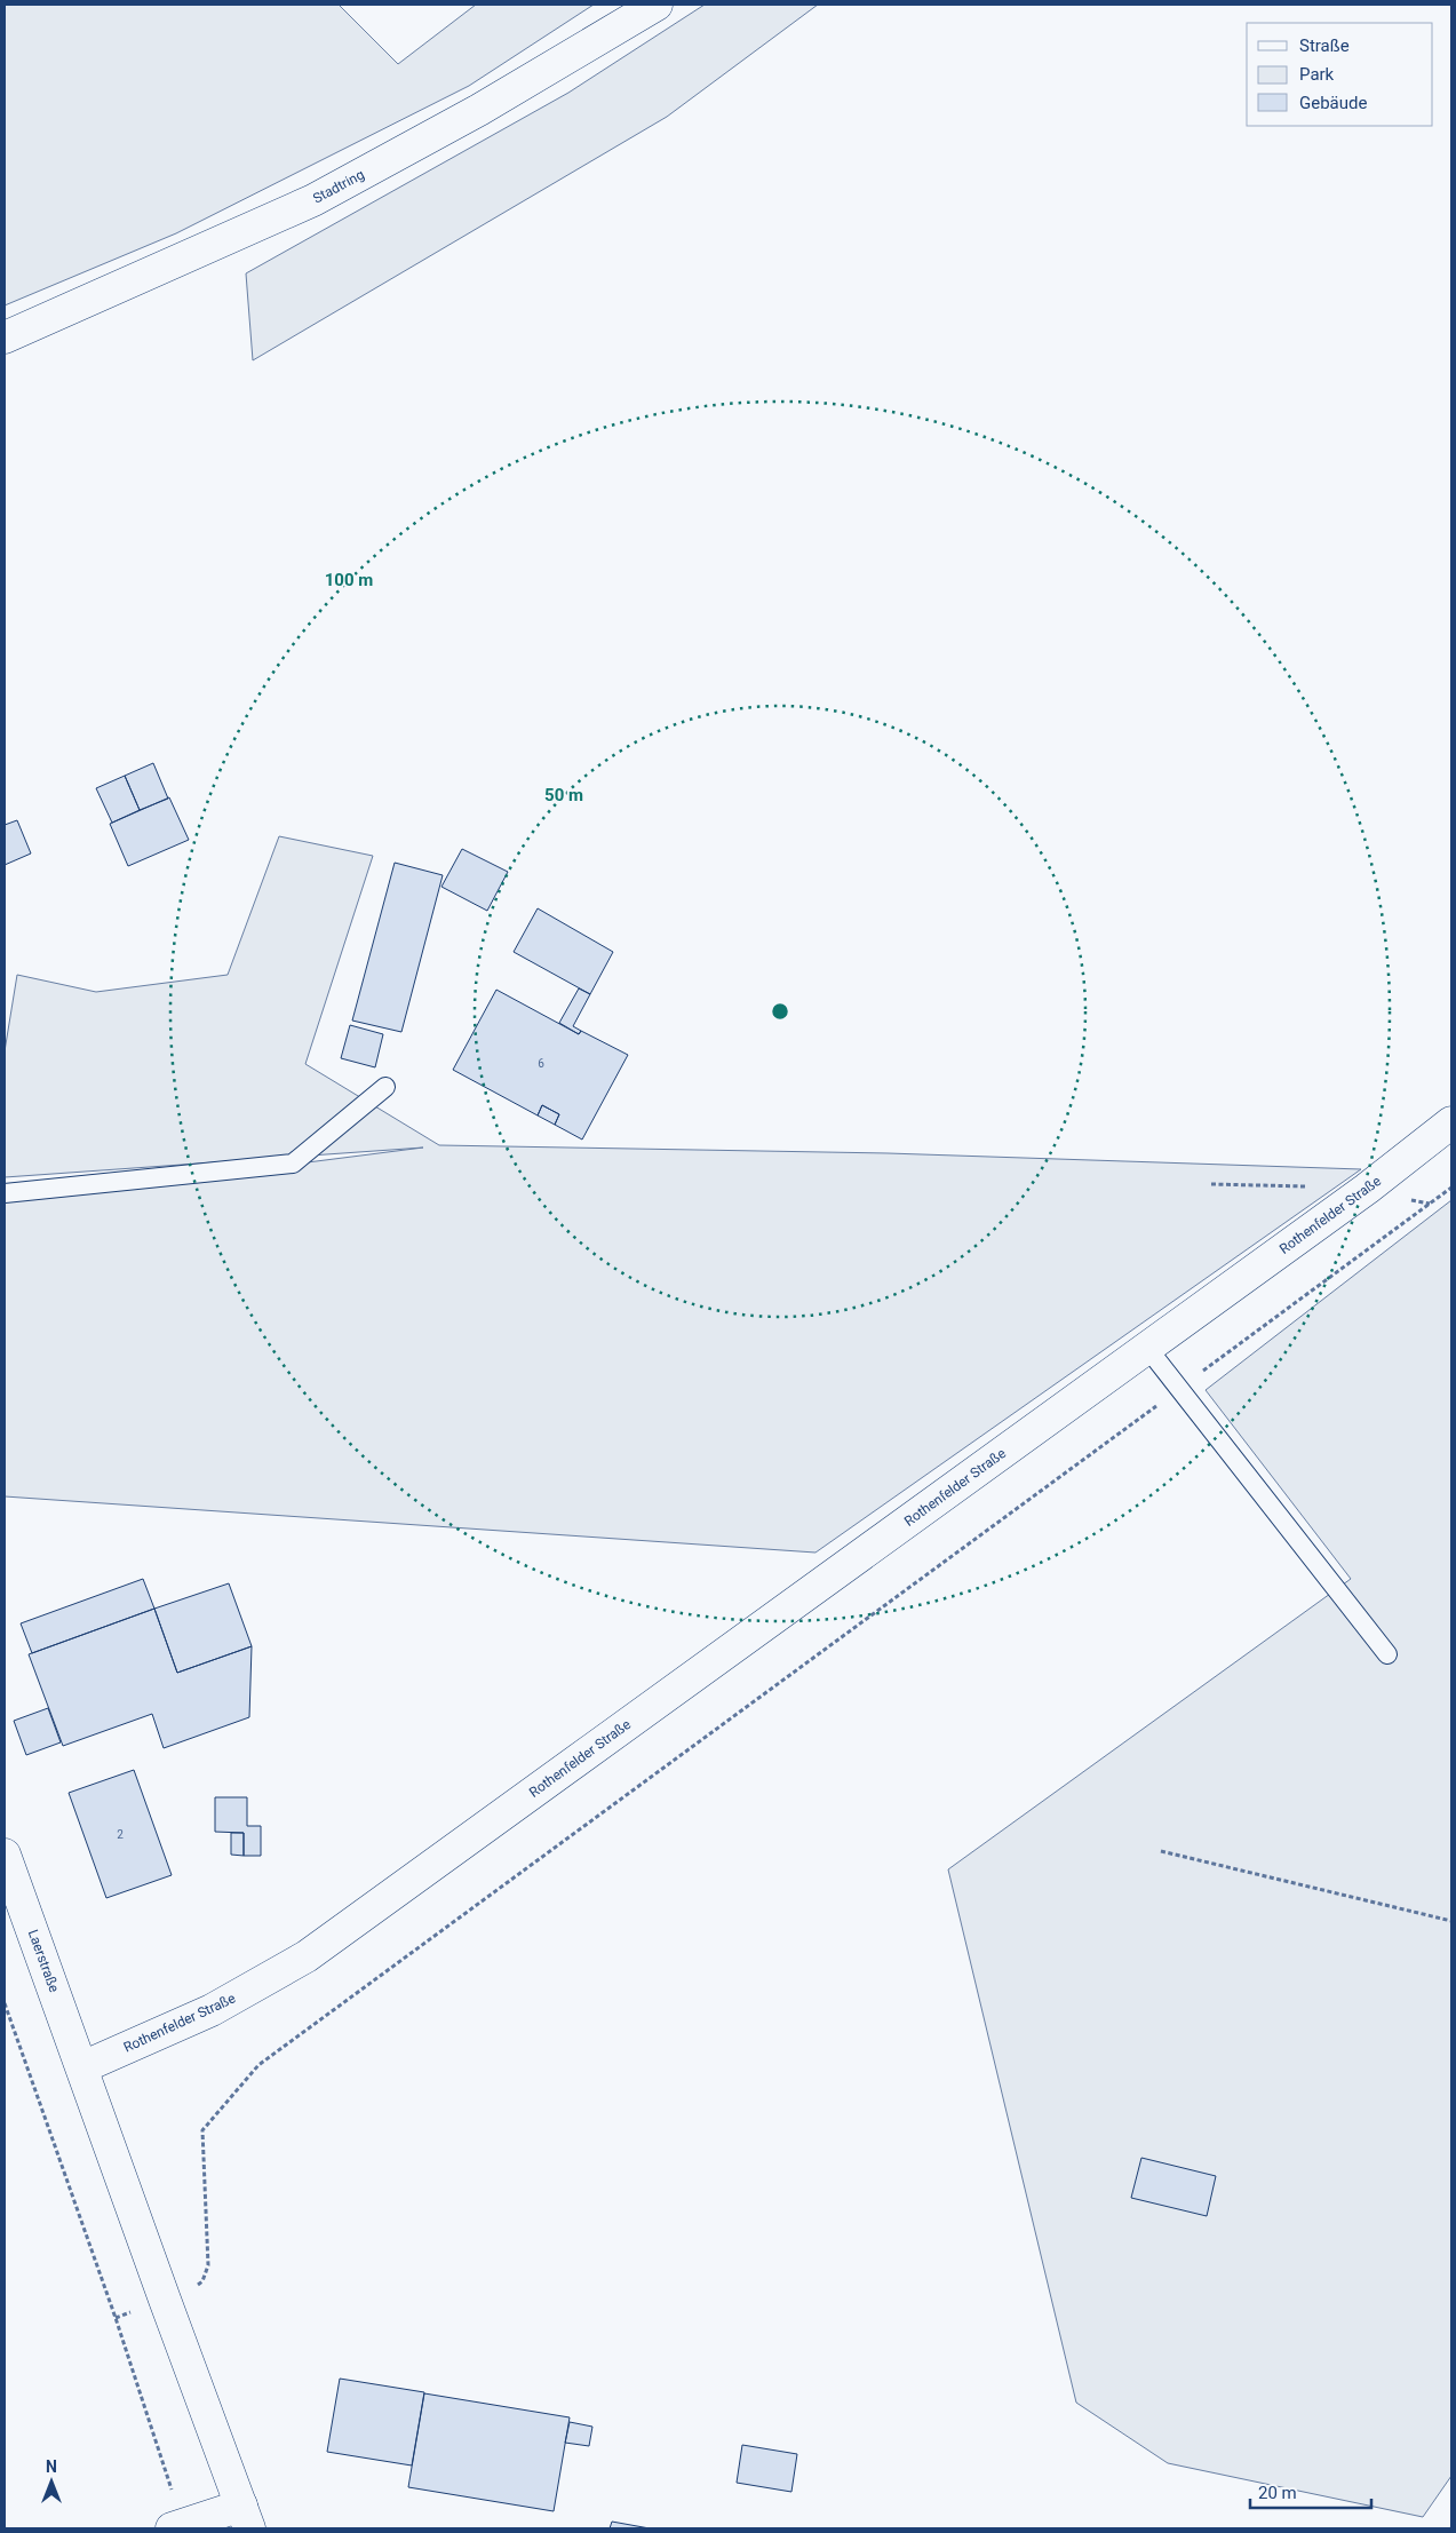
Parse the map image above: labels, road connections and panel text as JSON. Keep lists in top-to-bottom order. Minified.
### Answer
{"streets":{"street":["Stadtring","Rothenfelder Straße","Laerstraße"]},"crossings":[["Rothenfelder Straße","Laerstraße"]],"house_numbers":["6","2"],"legend":["Straße","Park","Gebäude"],"scale_bar":"20 m","north":"top","rings":["100 m","50 m"]}
